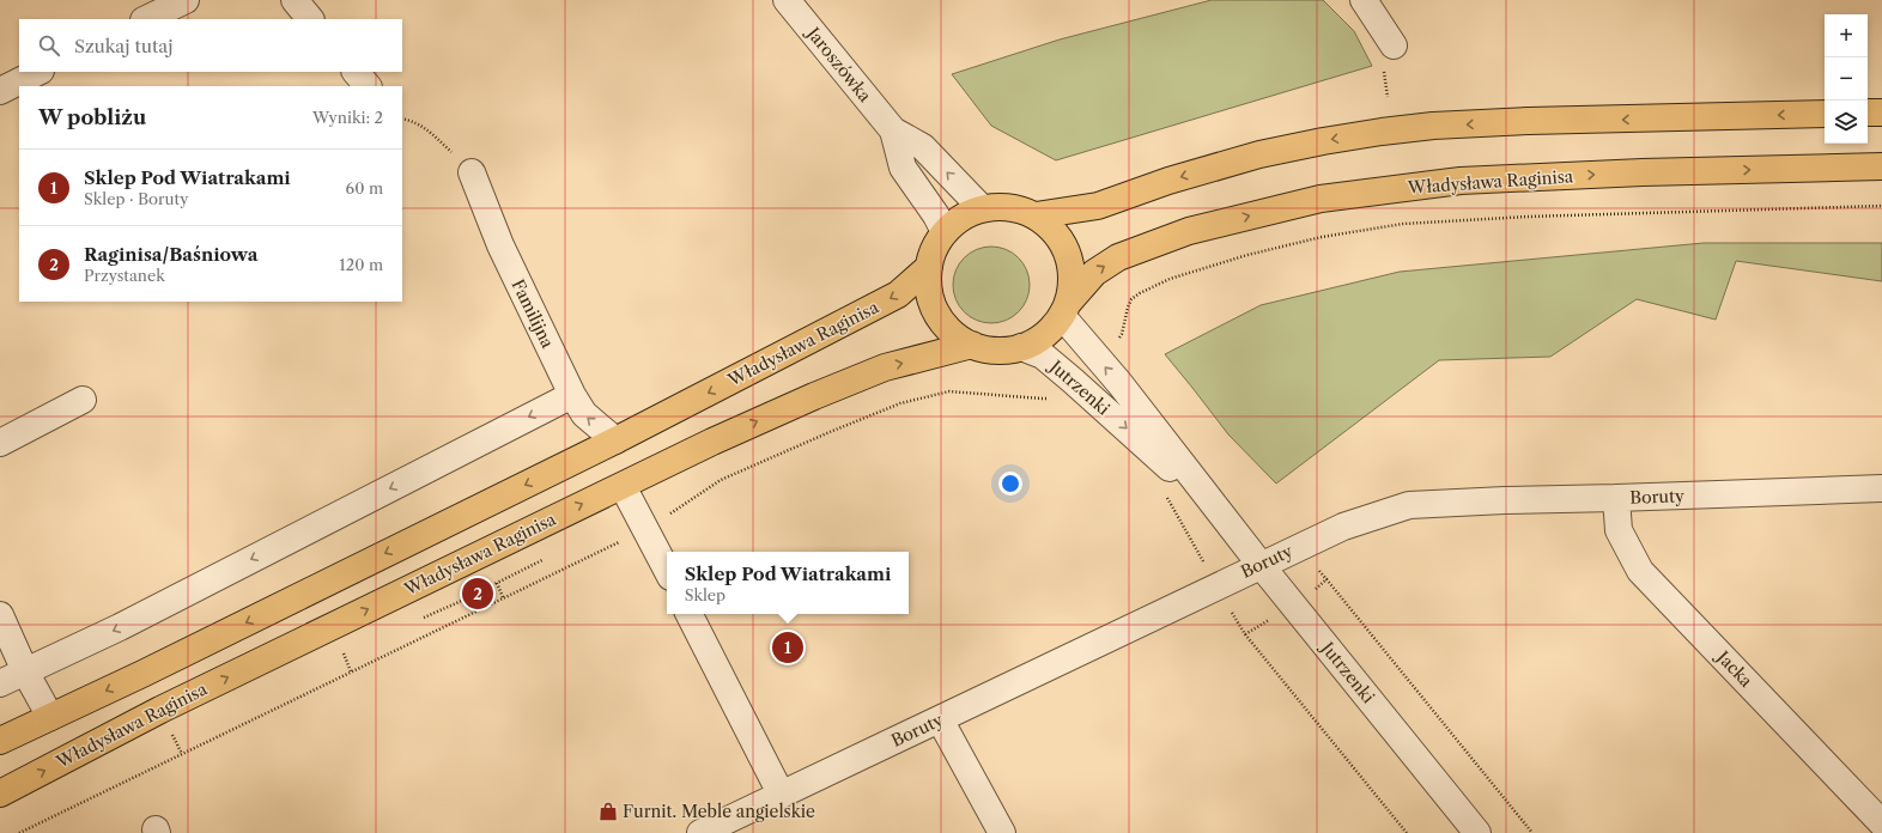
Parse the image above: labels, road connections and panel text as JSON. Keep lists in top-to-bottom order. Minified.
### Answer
{"streets":{"main road":["Władysława Raginisa"],"street":["Jaroszówka","Familijna","Jutrzenki","Boruty","Jacka"]},"crossings":[["Jaroszówka","Władysława Raginisa"],["Jaroszówka","Jutrzenki"],["Władysława Raginisa","Familijna"],["Władysława Raginisa","Jutrzenki"],["Jutrzenki","Boruty"],["Boruty","Jacka"]],"places":{"shop":["Furnit. Meble angielskie"]},"page":{"map_buttons":["+","−"],"search":"Szukaj tutaj","heading":["W pobliżu","Wyniki: 2"],"list":[{"mark":"1","name":"Sklep Pod Wiatrakami","note":"Sklep · Boruty","value":"60 m"},{"mark":"2","name":"Raginisa/Baśniowa","note":"Przystanek","value":"120 m"}],"popup":["Sklep Pod Wiatrakami","Sklep"],"pins":["2","1"]}}
